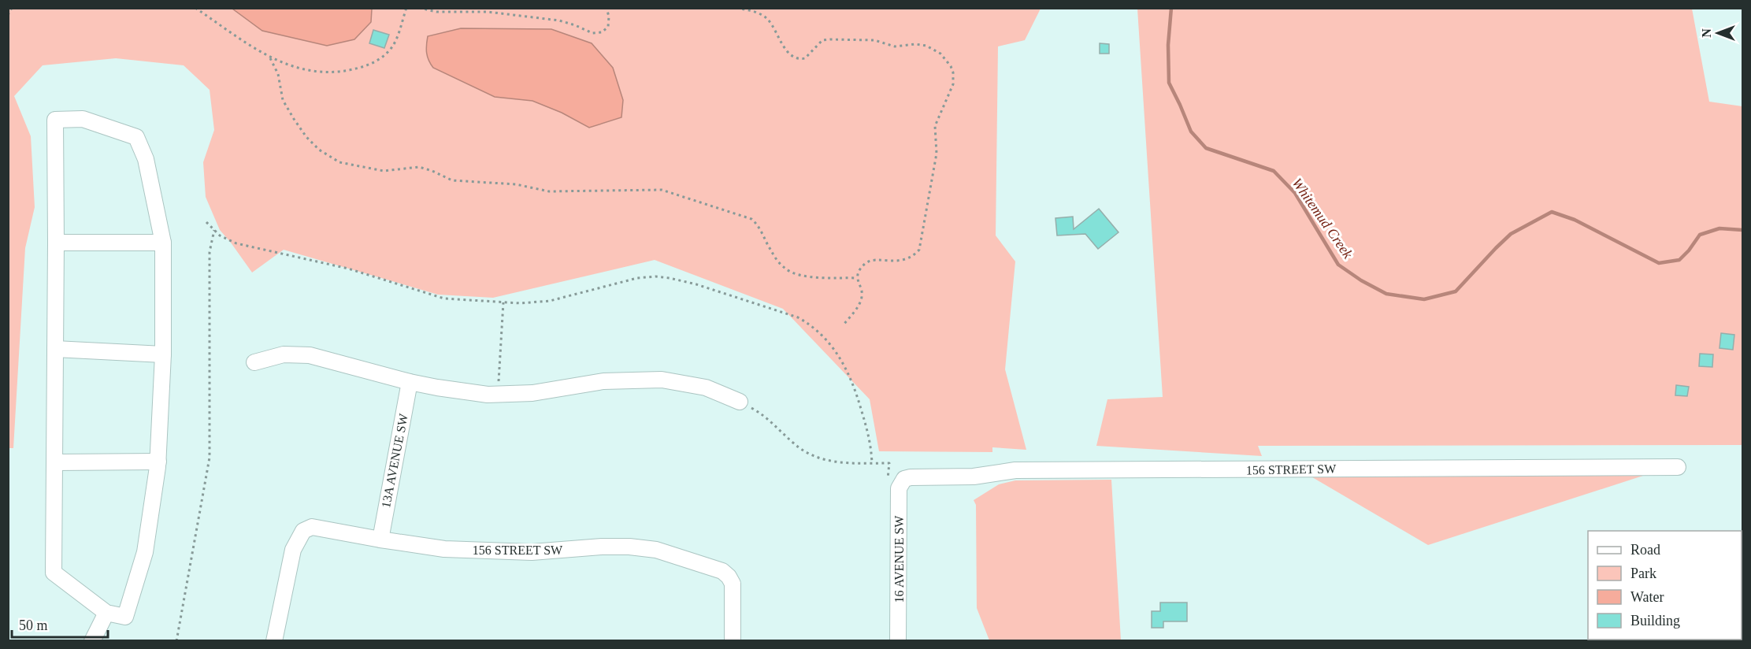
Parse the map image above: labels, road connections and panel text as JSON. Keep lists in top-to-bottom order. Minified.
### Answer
{"streets":{"street":["13A AVENUE SW","156 STREET SW","16 AVENUE SW"]},"crossings":[["13A AVENUE SW","156 STREET SW"],["156 STREET SW","16 AVENUE SW"]],"water":["Whitemud Creek"],"legend":["Road","Park","Water","Building"],"scale_bar":"50 m","north":"left"}
